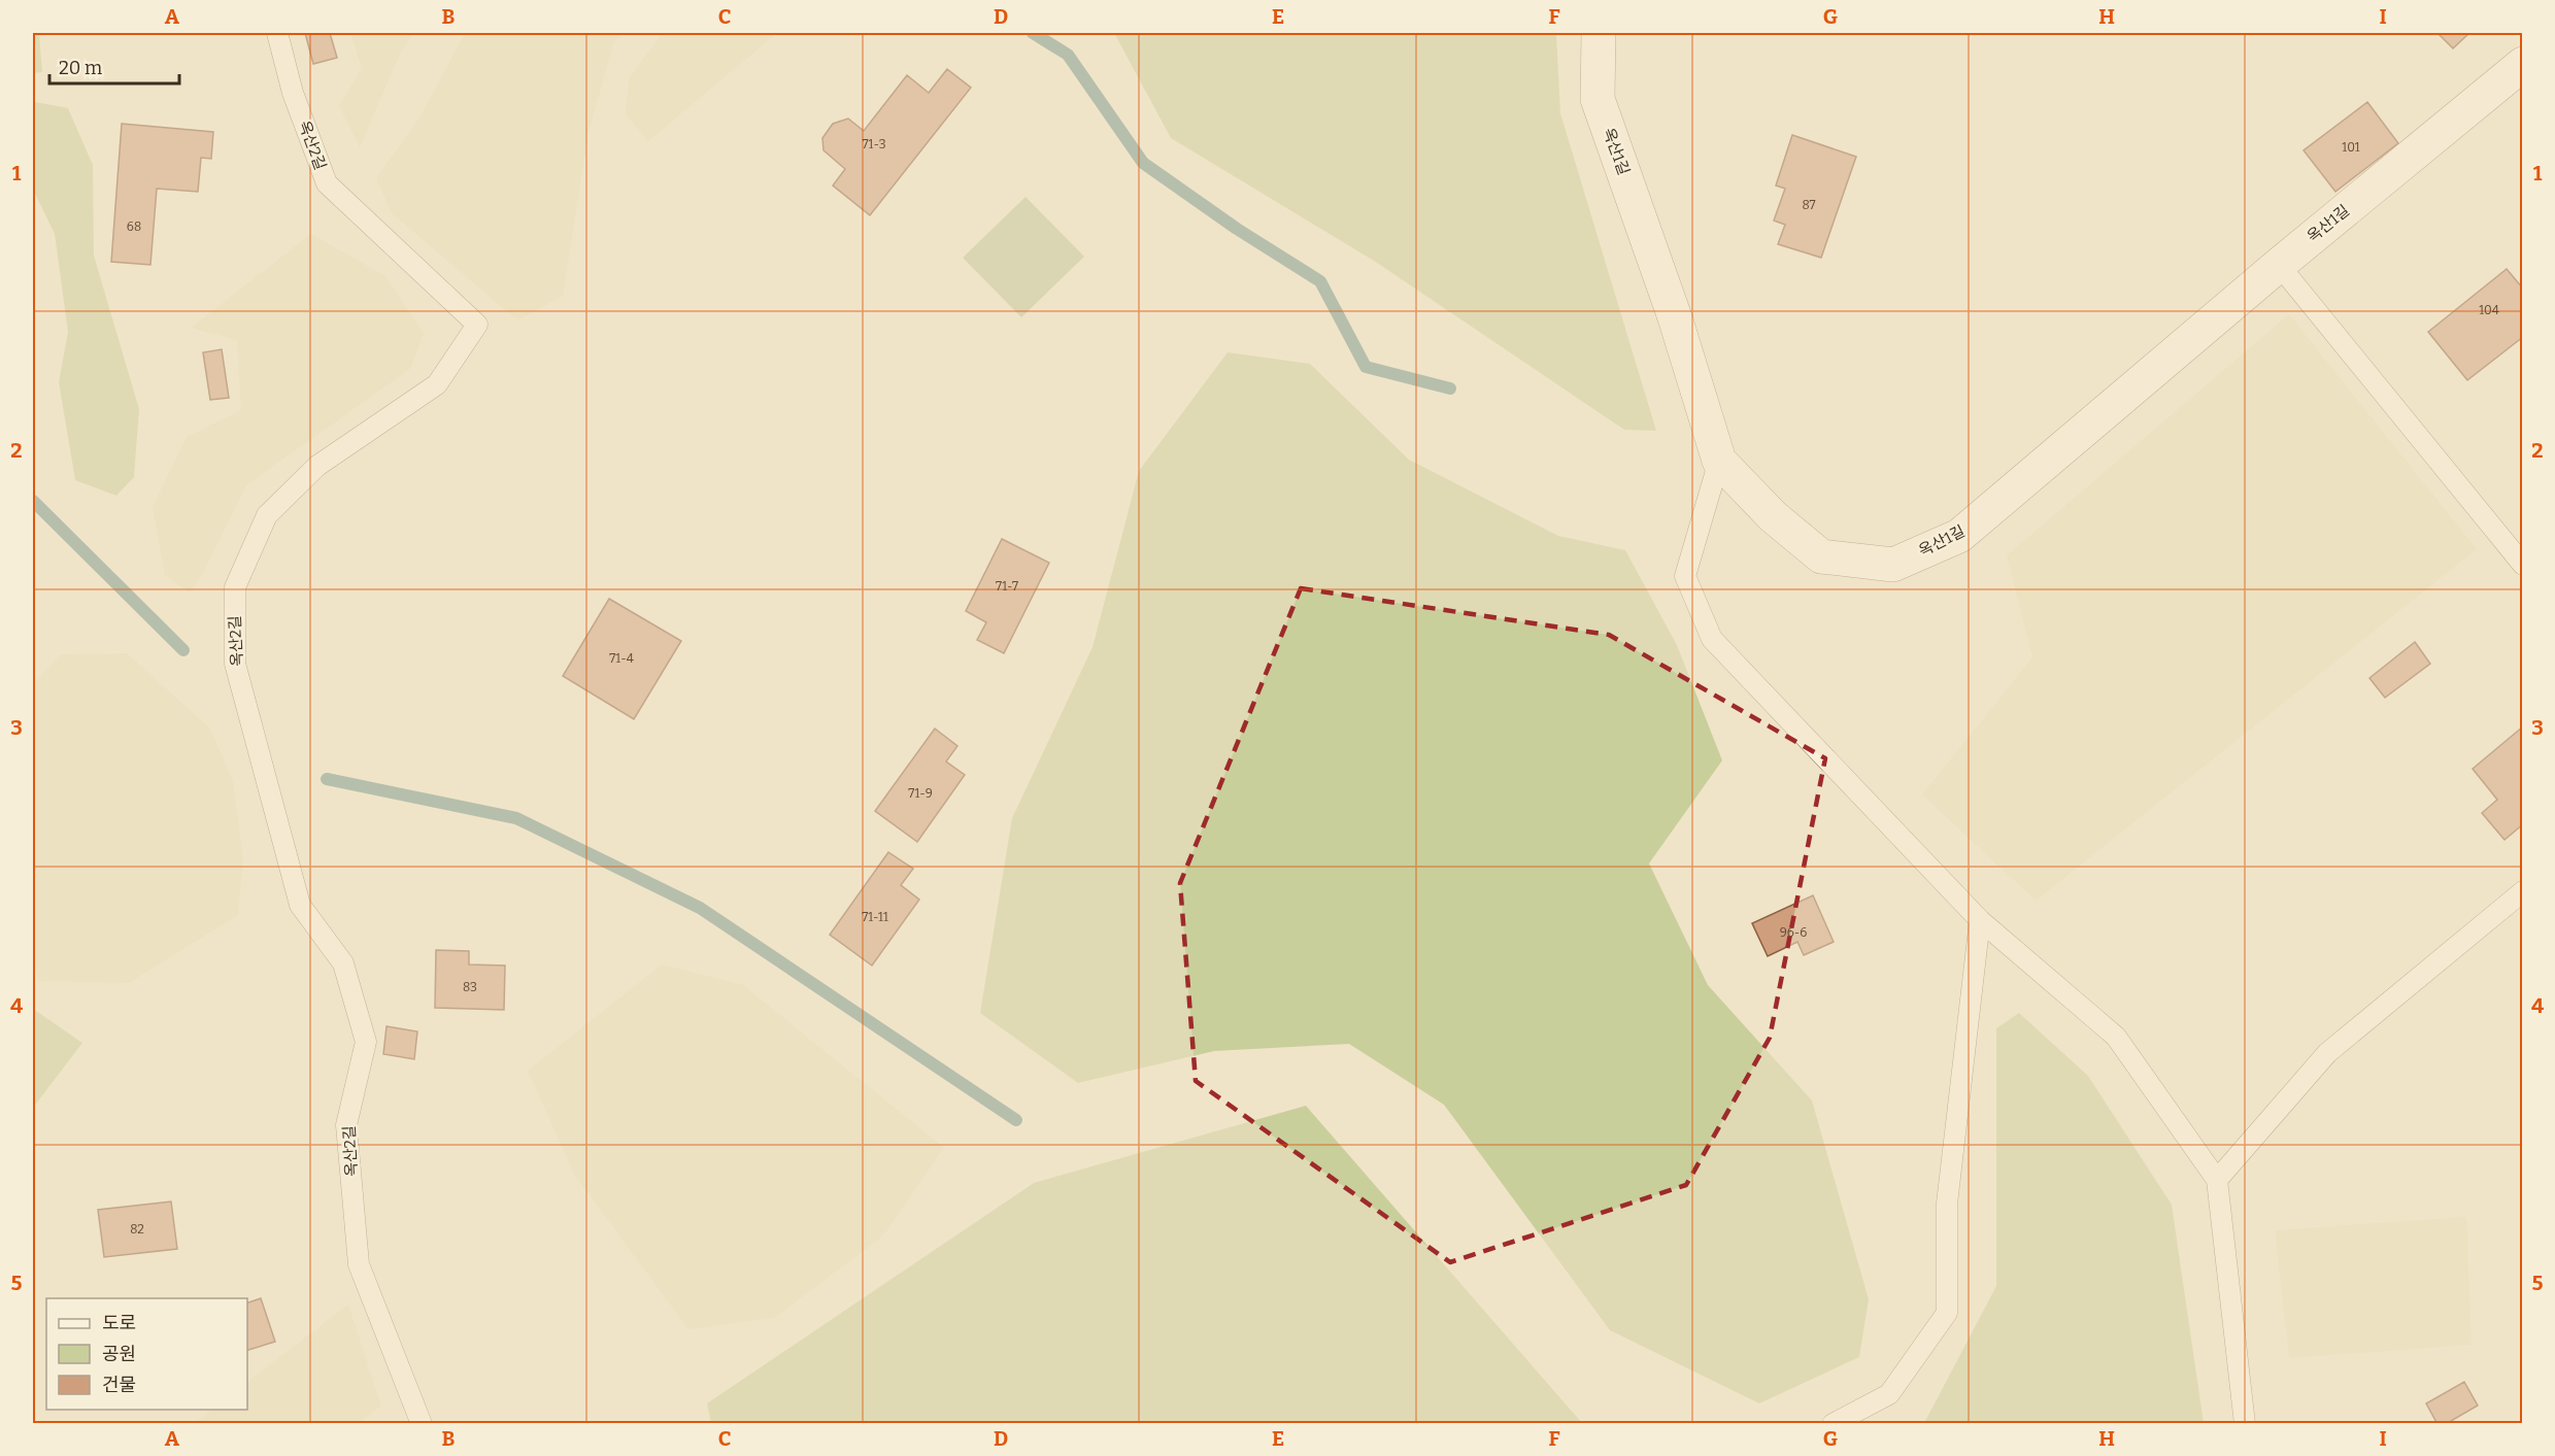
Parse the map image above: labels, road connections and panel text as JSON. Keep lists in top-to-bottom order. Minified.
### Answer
{"streets":{"street":["옥산1길"],"lane":["옥산2길"]},"house_numbers":["71-3","101","87","68","104","71-7","71-4","71-9","71-11","96-6","83","82"],"legend":["도로","공원","건물"],"scale_bar":"20 m","grid":{"columns":["A","B","C","D","E","F","G","H","I"],"rows":["1","2","3","4","5"]}}
